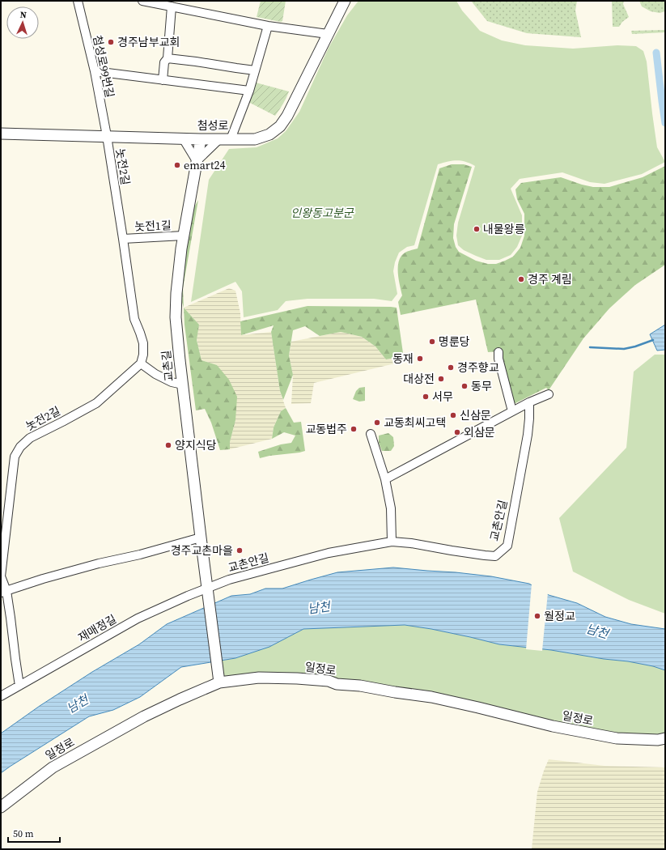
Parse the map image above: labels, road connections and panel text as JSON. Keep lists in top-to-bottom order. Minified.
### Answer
{"streets":{"street":["첨성로99번길","첨성로","놋전2길","놋전1길","교촌길","교촌안길","재매정길","일정로"]},"crossings":[["첨성로99번길","첨성로"],["첨성로99번길","놋전2길"],["첨성로","놋전2길"],["첨성로","교촌길"],["놋전2길","놋전1길"],["놋전2길","재매정길"],["놋전1길","교촌길"],["교촌길","교촌안길"],["교촌길","재매정길"],["교촌길","일정로"],["교촌안길","재매정길"]],"water":["남천"],"parks":["인왕동고분군"],"places":["경주남부교회","emart24","내물왕릉","경주 계림","명룬당","동재","경주향교","대상전","동무","서무","신삼문","교동최씨고택","교동법주","외삼문","양지식당","경주교촌마을","월정교"],"scale_bar":"50 m","north":"top"}
